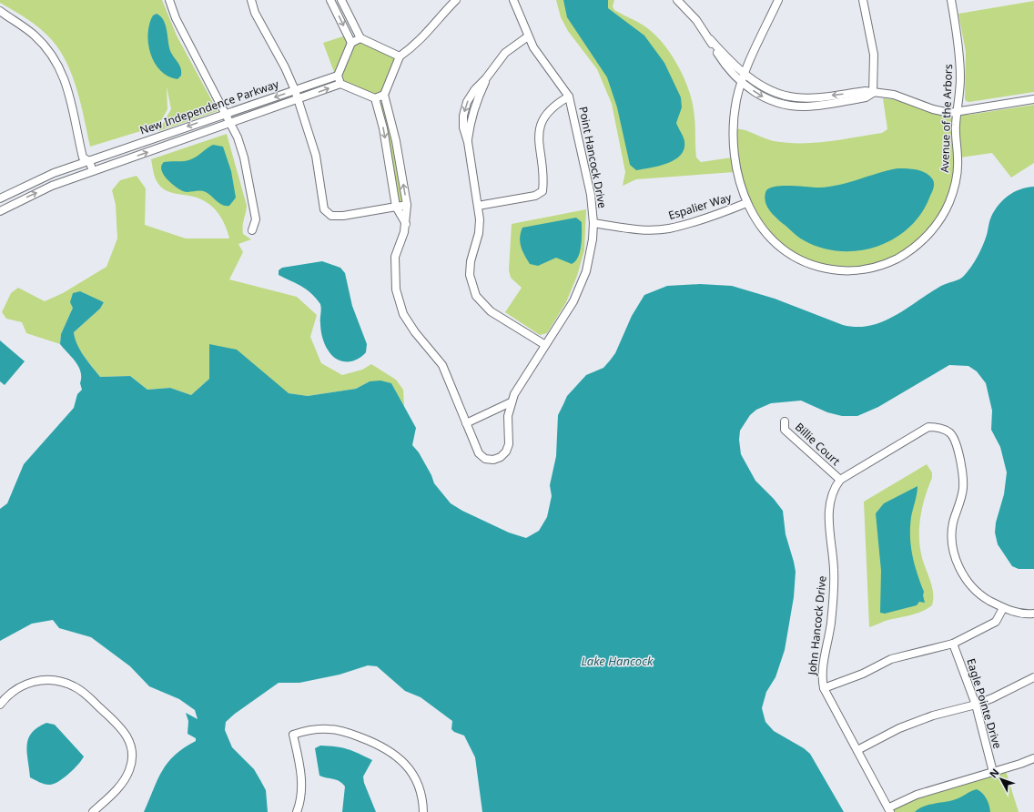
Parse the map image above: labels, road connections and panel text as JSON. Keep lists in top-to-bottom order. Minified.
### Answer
{"streets":{"street":["New Independence Parkway","Avenue of the Arbors","Point Hancock Drive","Espalier Way","Billie Court","John Hancock Drive","Eagle Pointe Drive"]},"crossings":[["New Independence Parkway","Point Hancock Drive"],["Avenue of the Arbors","Espalier Way"],["Point Hancock Drive","Espalier Way"],["Billie Court","John Hancock Drive"]],"water":["Lake Hancock"],"north":"top left"}
